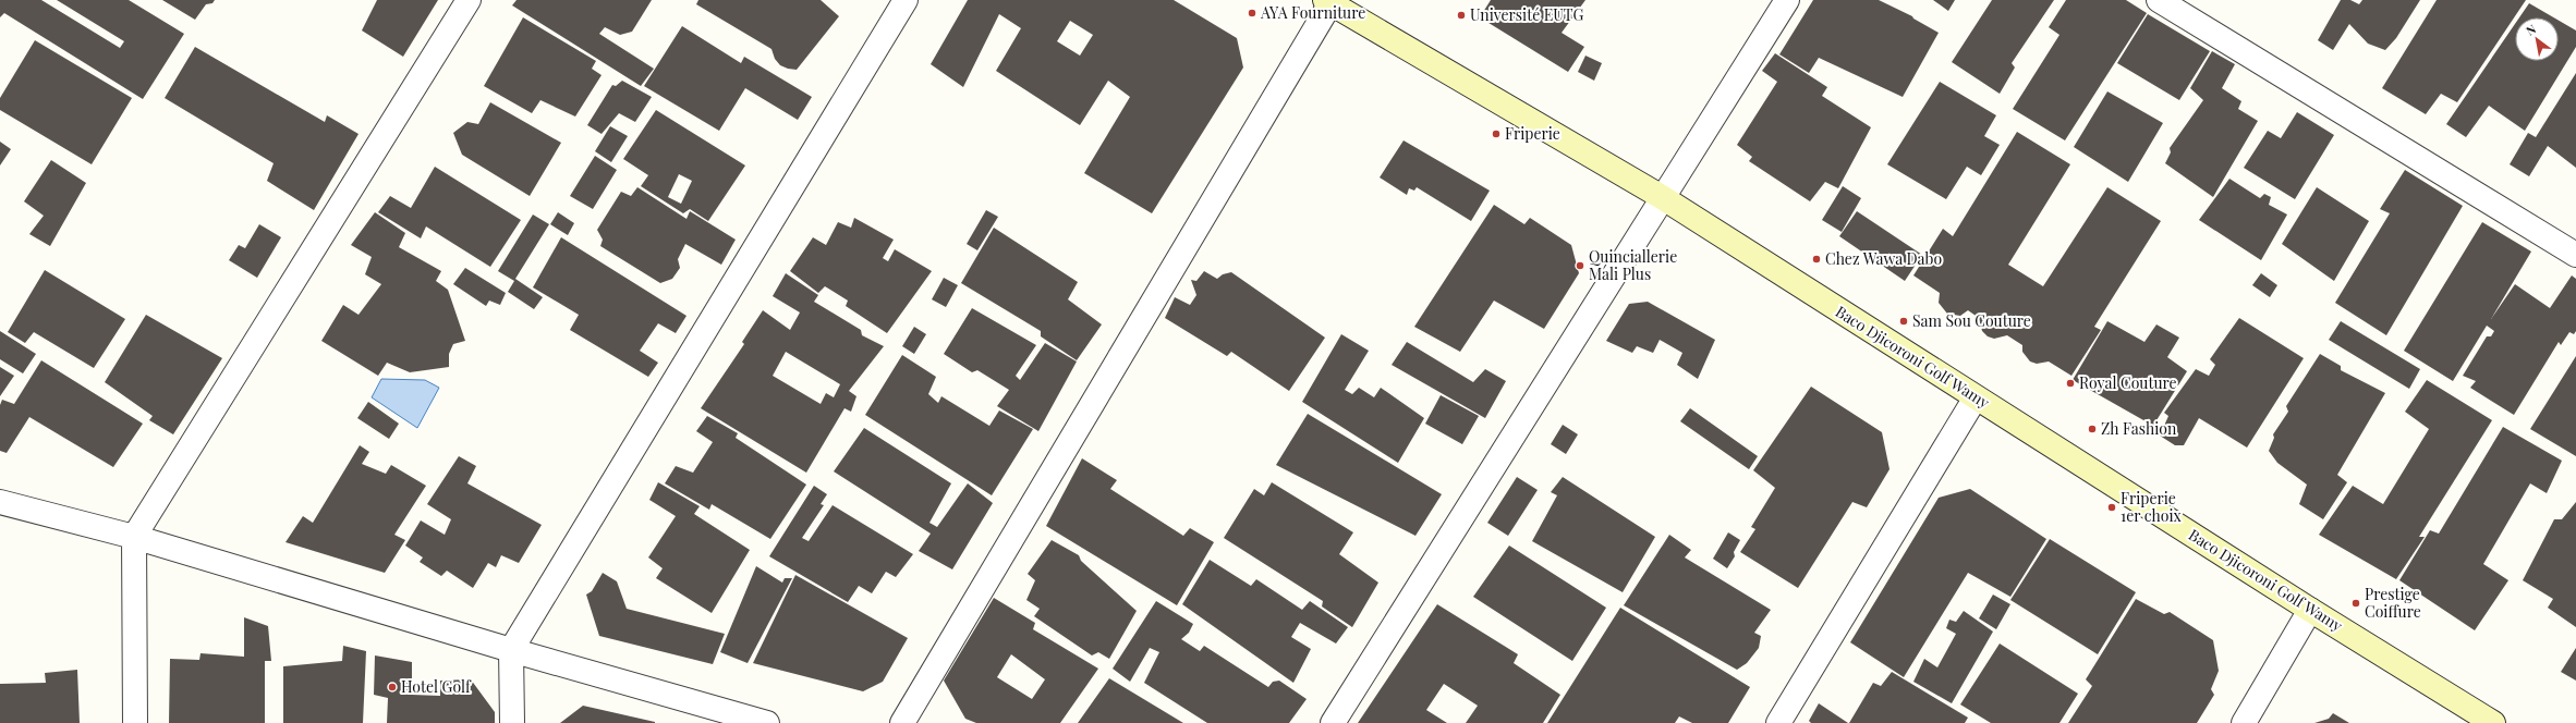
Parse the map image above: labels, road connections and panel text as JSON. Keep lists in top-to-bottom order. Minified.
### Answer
{"streets":{"street":["Baco Djicoroni Golf Wamy"]},"places":["AYA Fourniture","Université EUTG","Friperie","Chez Wawa Dabo","Quinciallerie Mali Plus","Sam Sou Couture","Royal Couture","Zh Fashion","Friperie 1er choix","Prestige Coiffure","Hotel Golf"],"north":"top left"}
